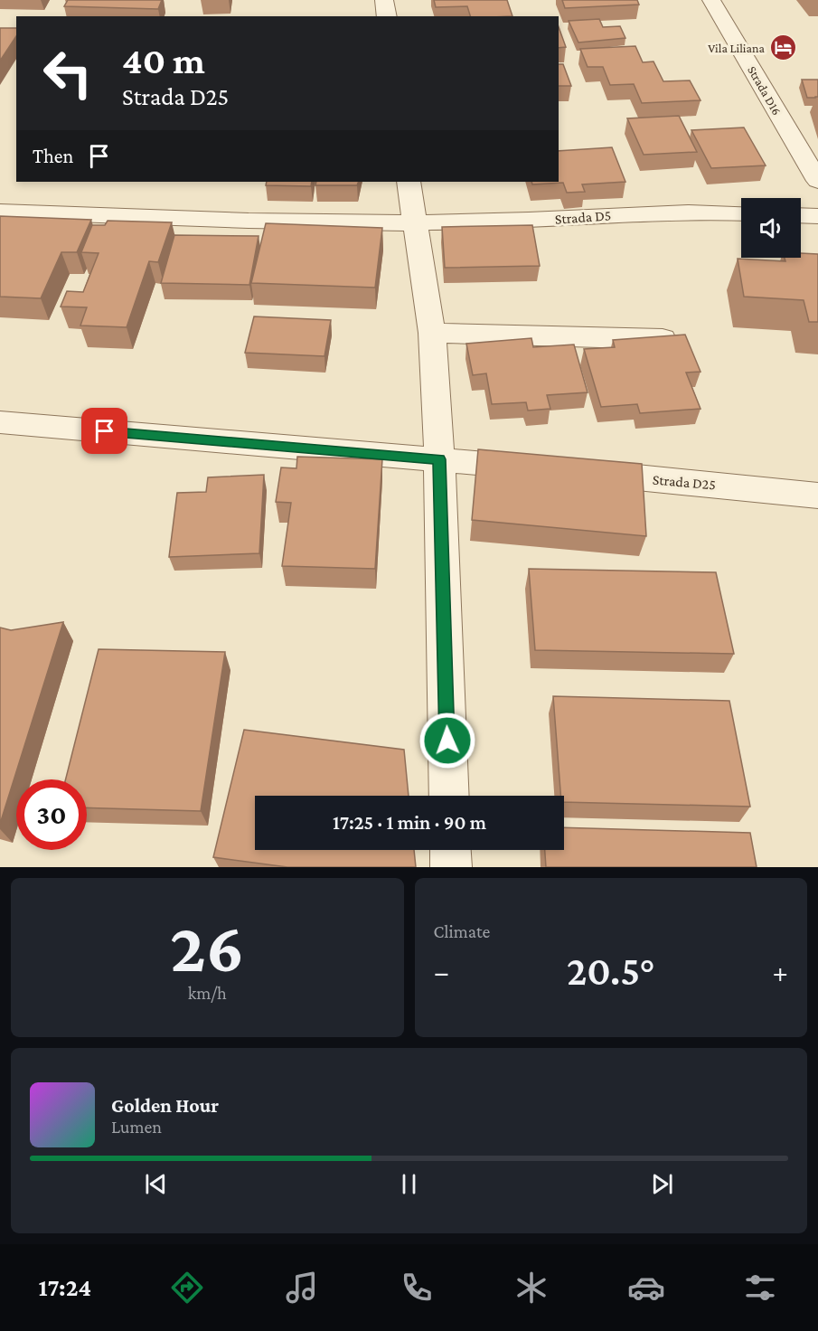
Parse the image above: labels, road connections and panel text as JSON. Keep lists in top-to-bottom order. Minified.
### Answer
{"streets":{"street":["Strada D16","Strada D5","Strada D25"]},"places":{"hotel":["Vila Liliana"]},"page":{"turn":["40 m","Strada D25"],"then":"Then","limit":"30","trip":"17:25 · 1 min · 90 m","tile":[["26","km/h"],"Climate"],"heat":["−","20.5°","+"],"song":["Golden Hour","Lumen"],"tabs":"17:24"}}
